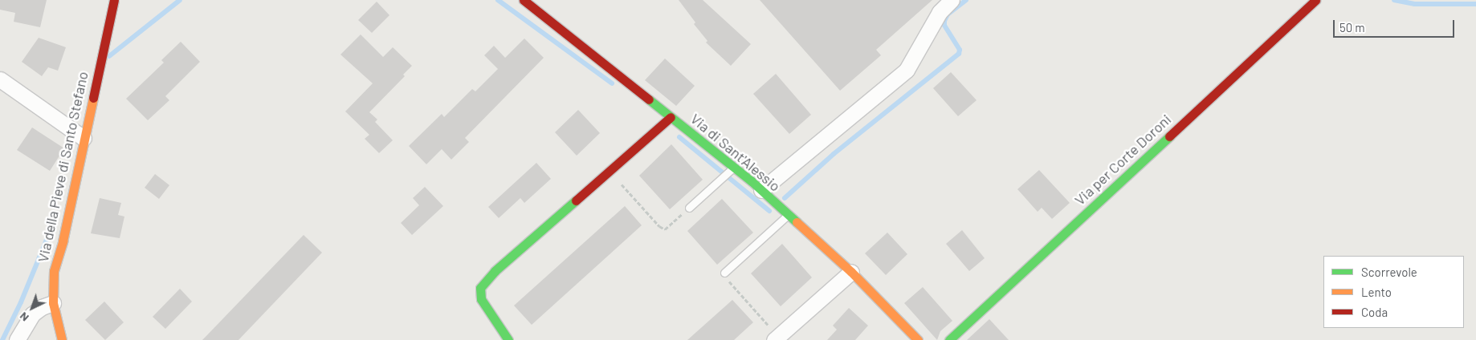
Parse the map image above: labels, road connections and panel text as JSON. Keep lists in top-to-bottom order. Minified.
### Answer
{"streets":{"street":["Via di Sant'Alessio","Via per Corte Doroni","Via della Pieve di Santo Stefano"]},"legend":["Scorrevole","Lento","Coda"],"scale_bar":"50 m","north":"bottom left"}
